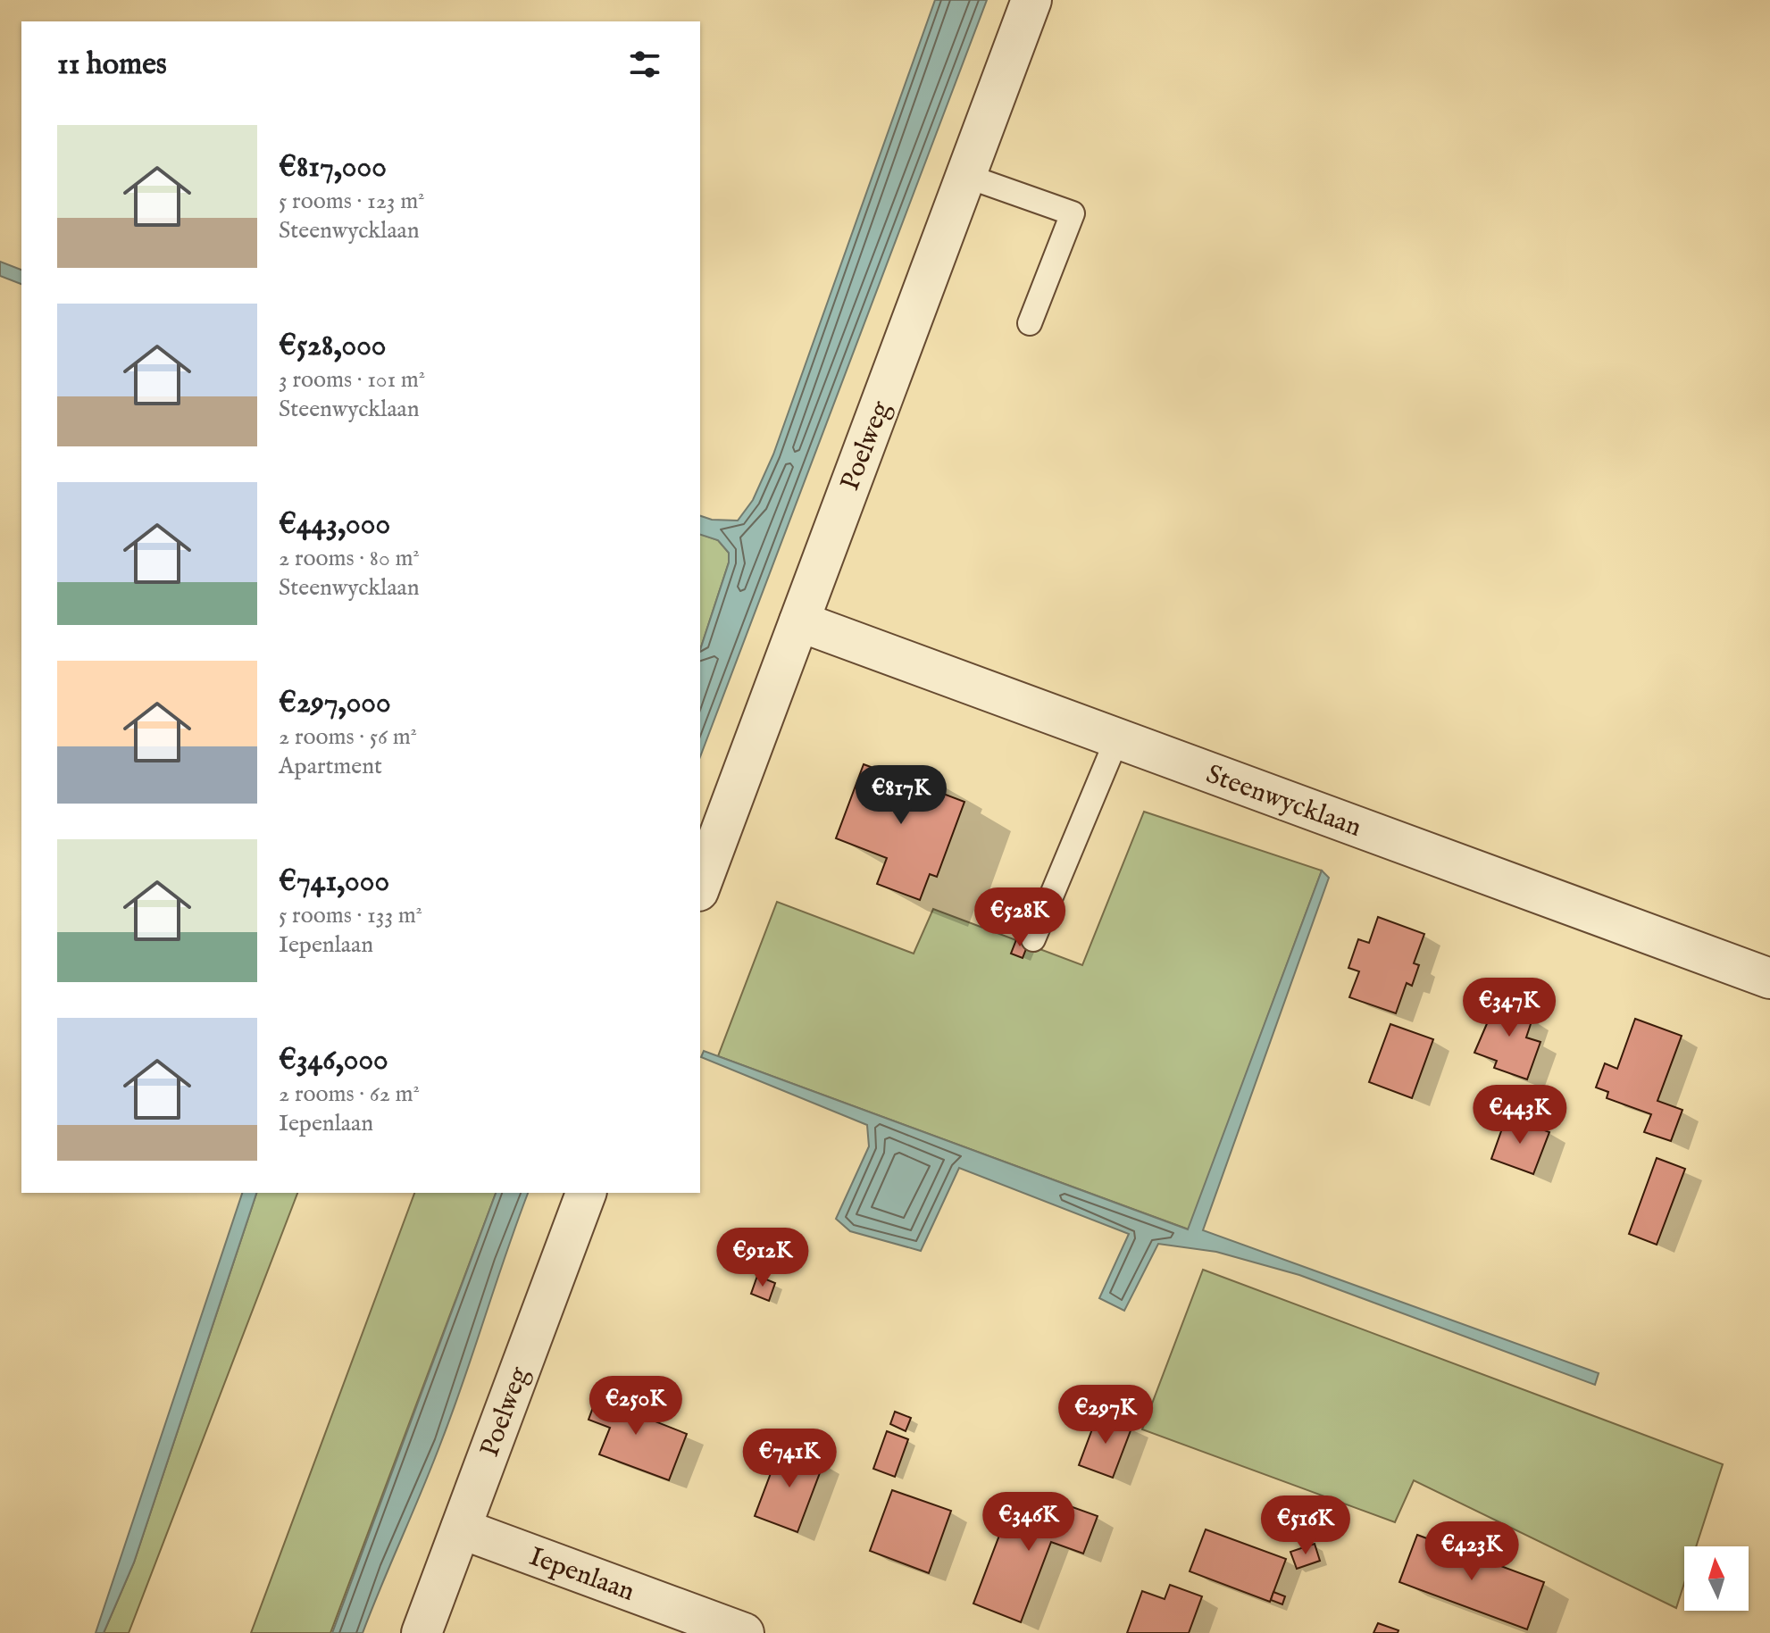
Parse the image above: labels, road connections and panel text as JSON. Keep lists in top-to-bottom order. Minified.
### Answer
{"streets":{"street":["Poelweg","Steenwycklaan","Iepenlaan"]},"crossings":[["Poelweg","Steenwycklaan"],["Poelweg","Iepenlaan"]],"north":"top","page":{"heading":"11 homes","list":[{"name":"€817,000","note":"5 rooms · 123 m² · Steenwycklaan"},{"name":"€528,000","note":"3 rooms · 101 m² · Steenwycklaan"},{"name":"€443,000","note":"2 rooms · 80 m² · Steenwycklaan"},{"name":"€297,000","note":"2 rooms · 56 m² · Apartment"},{"name":"€741,000","note":"5 rooms · 133 m² · Iepenlaan"},{"name":"€346,000","note":"2 rooms · 62 m² · Iepenlaan"}],"price":["€817K","€528K","€347K","€443K","€912K","€250K","€297K","€741K","€346K","€516K","€423K"]}}
